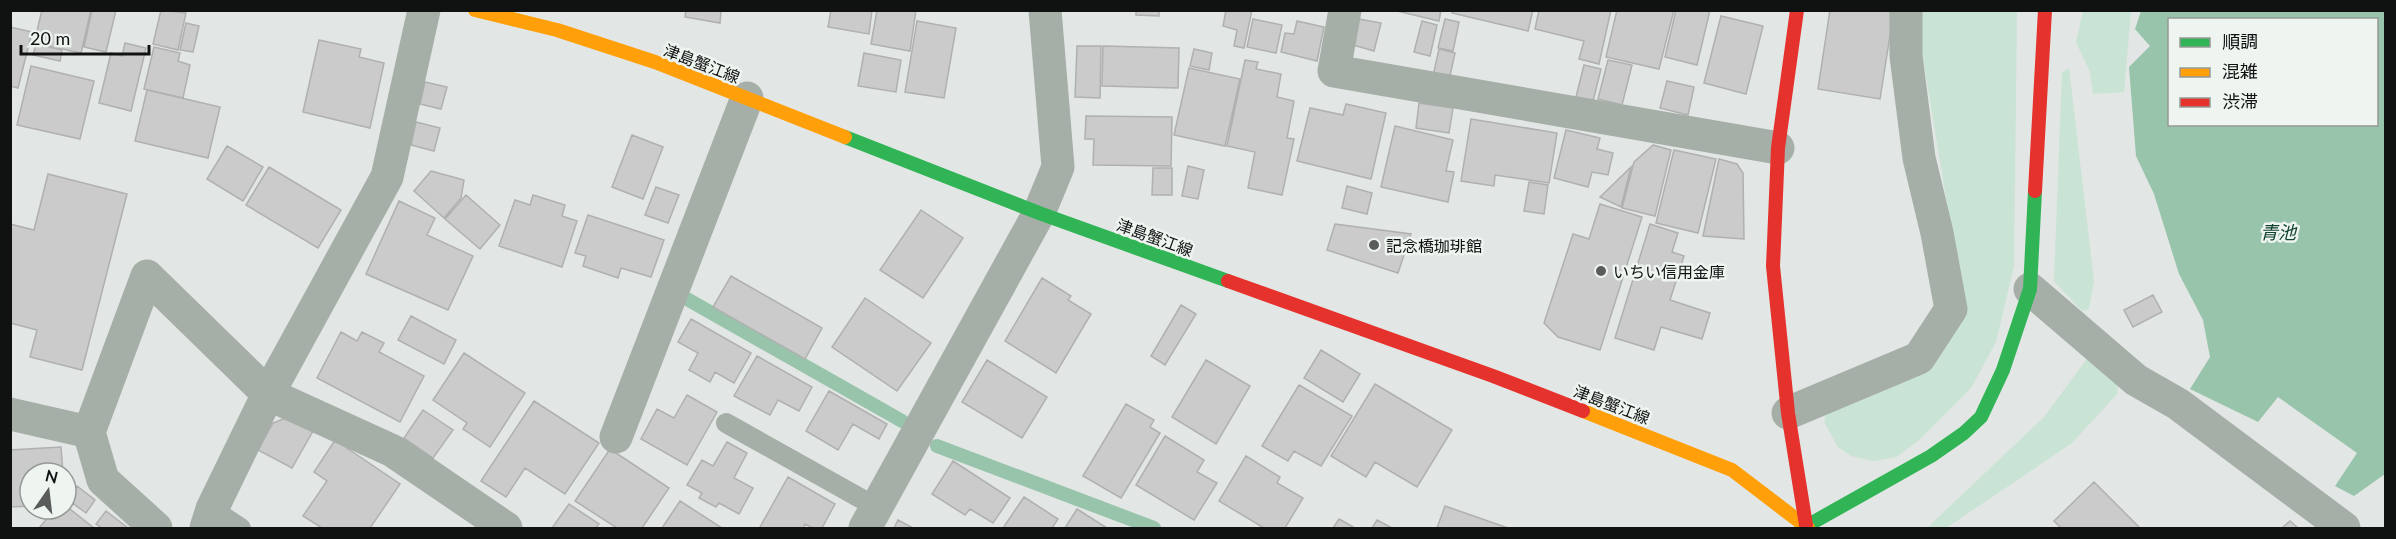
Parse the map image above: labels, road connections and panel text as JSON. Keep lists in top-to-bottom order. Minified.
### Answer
{"streets":{"main road":["津島蟹江線"]},"water":["青池"],"places":["記念橋珈琲館","いちい信用金庫"],"legend":["順調","混雑","渋滞"],"scale_bar":"20 m","north":"top"}
